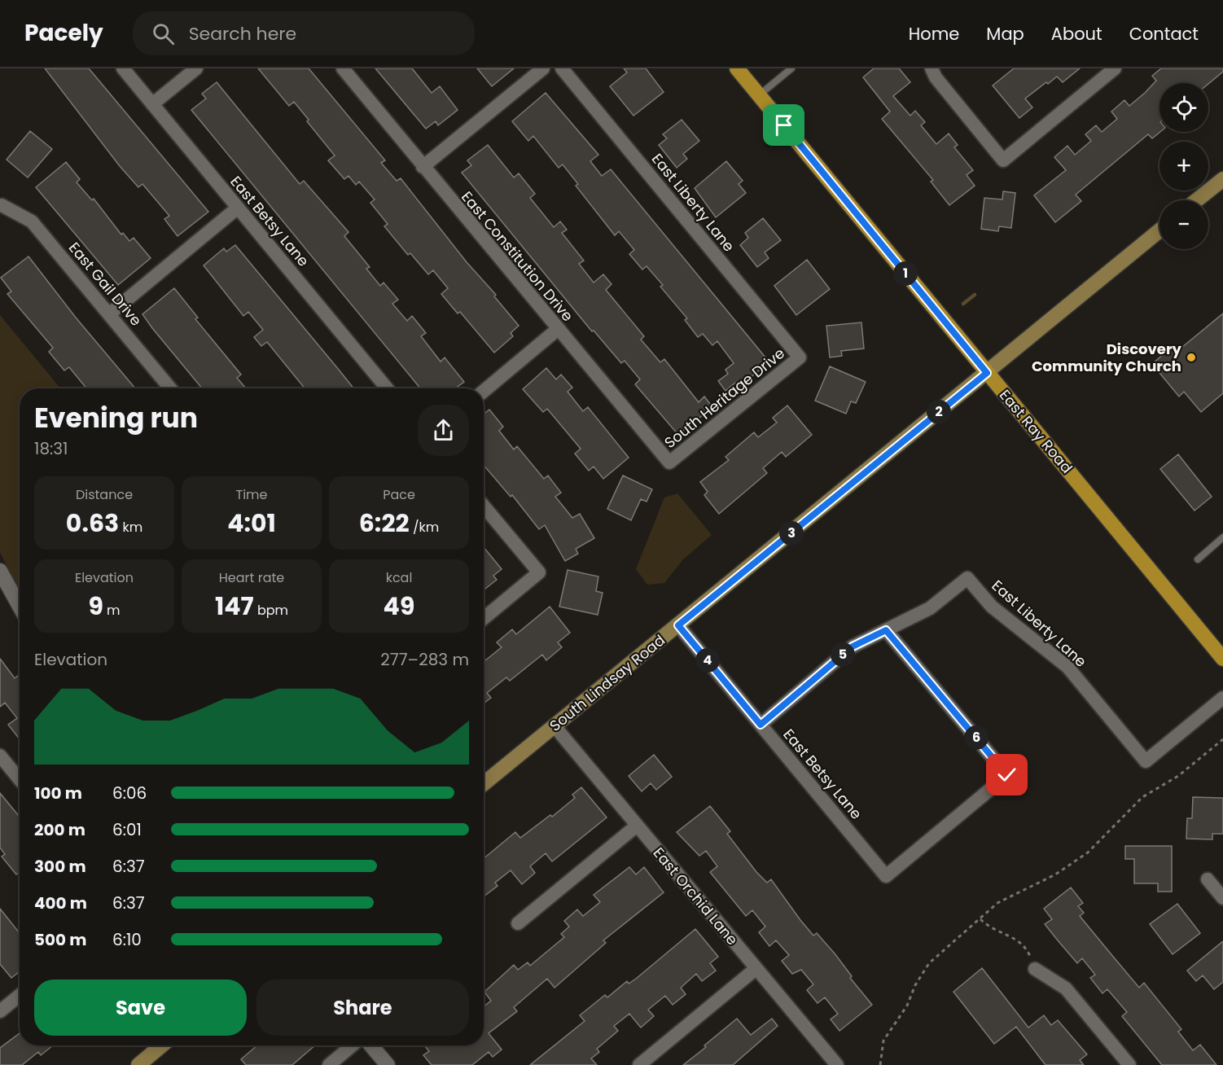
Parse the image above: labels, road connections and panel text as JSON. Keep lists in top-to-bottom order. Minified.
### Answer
{"streets":{"main road":["East Ray Road","South Lindsay Road"],"street":["East Liberty Lane","East Betsy Lane","East Constitution Drive","East Gail Drive","South Heritage Drive","East Orchid Lane"]},"crossings":[["East Liberty Lane","East Betsy Lane"],["East Liberty Lane","South Heritage Drive"],["East Betsy Lane","South Lindsay Road"],["East Constitution Drive","South Heritage Drive"],["East Ray Road","South Lindsay Road"],["South Lindsay Road","East Orchid Lane"]],"places":["Discovery Community Church"],"page":{"header":"Pacely","search":"Search here","nav":["Home","Map","About","Contact"],"map_buttons":["+","−"],"pins":["1","2","3","5","4","6"],"heading":["Evening run","18:31"],"stats":[["Distance","0.63 km"],["Time","4:01"],["Pace","6:22 /km"],["Elevation","9 m"],["Heart rate","147 bpm"],["kcal","49"]],"chart":["Elevation","277–283 m"],"list":[{"name":"100 m","note":"6:06"},{"name":"200 m","note":"6:01"},{"name":"300 m","note":"6:37"},{"name":"400 m","note":"6:37"},{"name":"500 m","note":"6:10"}],"buttons":["Save","Share"]}}
